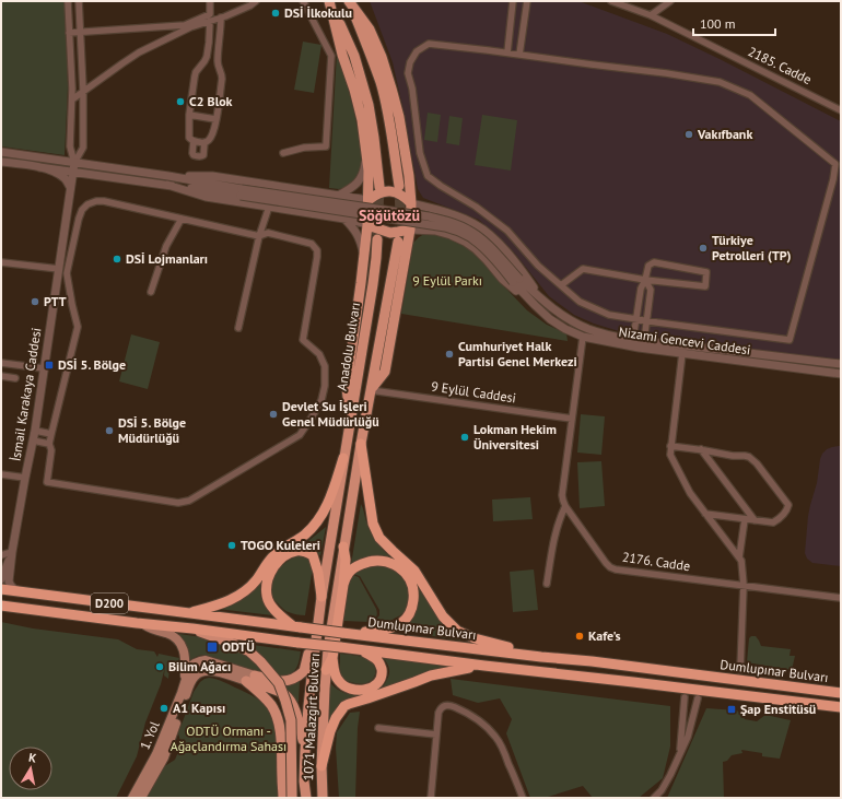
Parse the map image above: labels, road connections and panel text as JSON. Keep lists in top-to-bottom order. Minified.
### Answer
{"streets":{"highway":["D200","Dumlupınar Bulvarı"],"main road":["Anadolu Bulvarı","1071 Malazgirt Bulvarı","1. Yol"],"street":["2185. Cadde","Nizami Gencevi Caddesi","9 Eylül Caddesi","İsmail Karakaya Caddesi","2176. Cadde"]},"crossings":[["Nizami Gencevi Caddesi","2176. Cadde"],["Anadolu Bulvarı","1071 Malazgirt Bulvarı"],["9 Eylül Caddesi","2176. Cadde"],["İsmail Karakaya Caddesi","Dumlupınar Bulvarı"]],"districts":["Söğütözü"],"parks":["9 Eylül Parkı","ODTÜ Ormanı - Ağaçlandırma Sahası"],"places":{"other":["DSİ İlkokulu","C2 Blok","Vakıfbank","Türkiye Petrolleri (TP)","DSİ Lojmanları","PTT","Cumhuriyet Halk Partisi Genel Merkezi","Devlet Su İşleri Genel Müdürlüğü","DSİ 5. Bölge Müdürlüğü","Lokman Hekim Üniversitesi","TOGO Kuleleri","Kafe's","Bilim Ağacı","A1 Kapısı"],"transit":["DSİ 5. Bölge","ODTÜ","Şap Enstitüsü"]},"scale_bar":"100 m","north":"top"}
